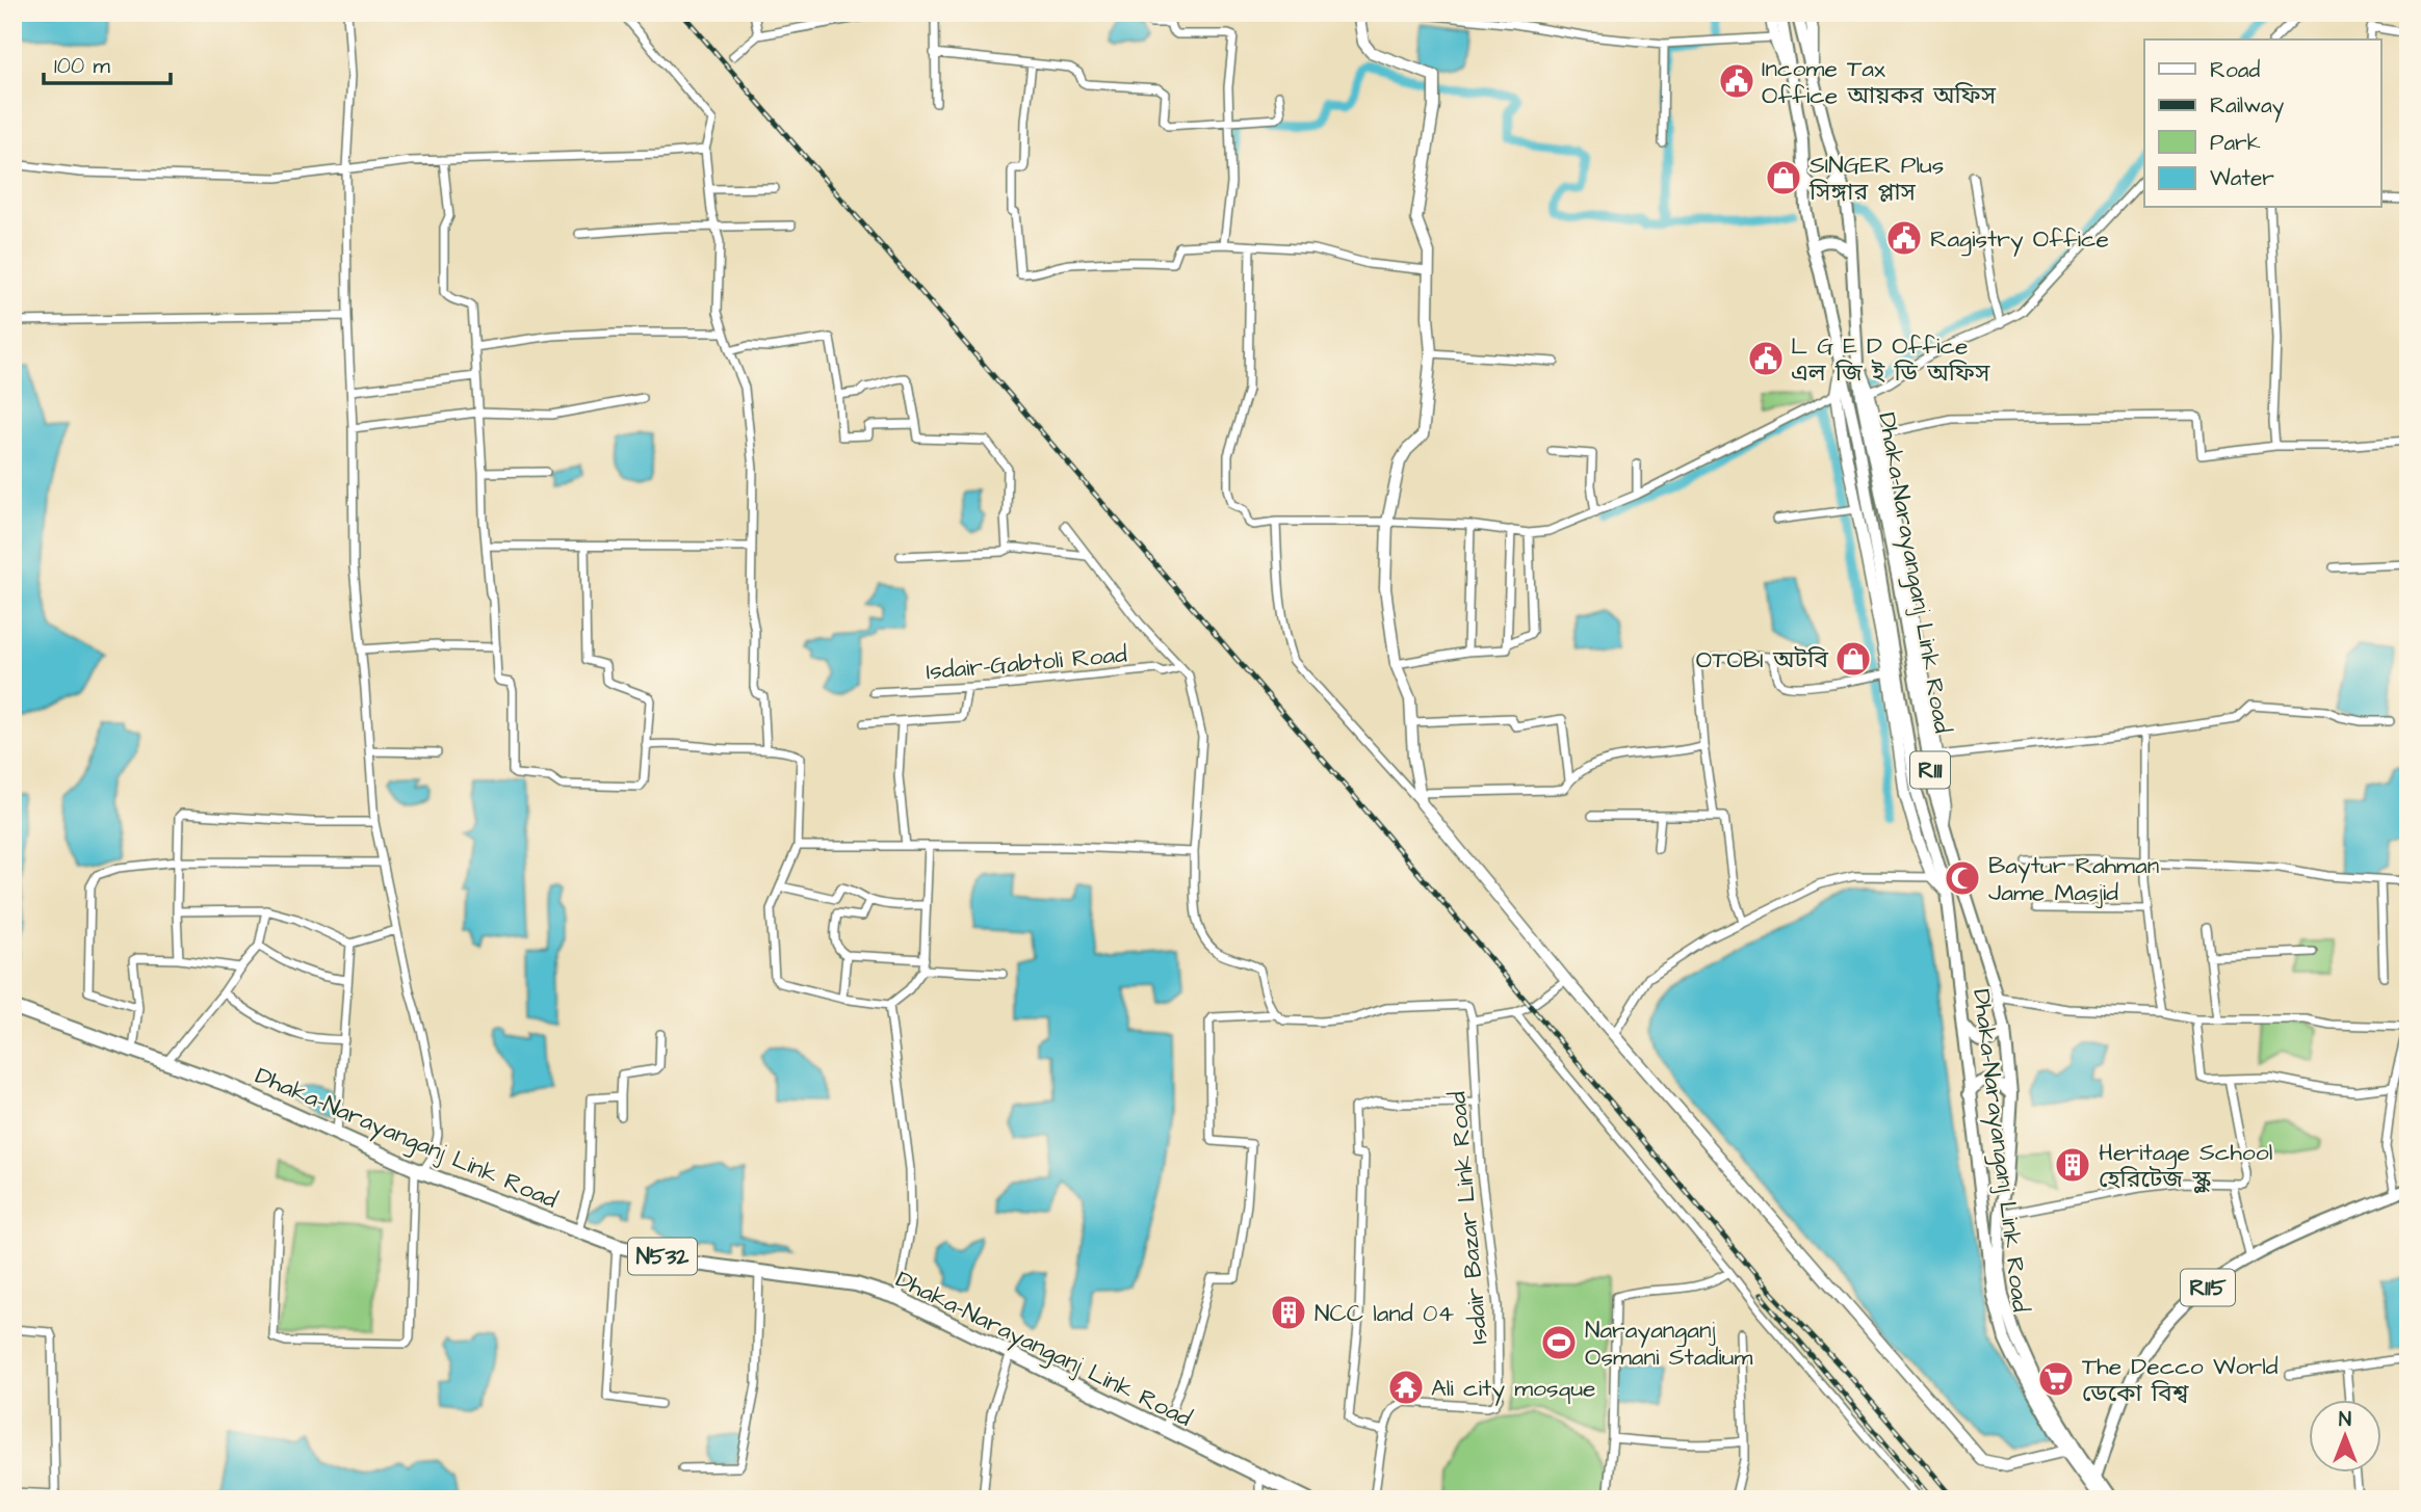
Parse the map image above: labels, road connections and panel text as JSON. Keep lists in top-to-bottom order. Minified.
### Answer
{"streets":{"highway":["Dhaka-Narayanganj Link Road","N532"],"main road":["R111","R115"],"street":["Isdair-Gabtoli Road","Isdair Bazar Link Road"]},"crossings":[["Dhaka-Narayanganj Link Road","R115"]],"places":{"public building":["Income Tax Office আয়কর অফিস","Ragistry Office","L G E D Office এল জি ই ডি অফিস"],"shop":["SINGER Plus সিঙ্গার প্লাস","OTOBI অটবি"],"mosque":["Baytur Rahman Jame Masjid"],"building":["Heritage School হেরিটেজ স্কুল","NCC land 04"],"sports":["Narayanganj Osmani Stadium"],"supermarket":["The Decco World ডেকো বিশ্ব"],"temple":["Ali city mosque"]},"legend":["Road","Railway","Park","Water"],"scale_bar":"100 m","north":"top"}
